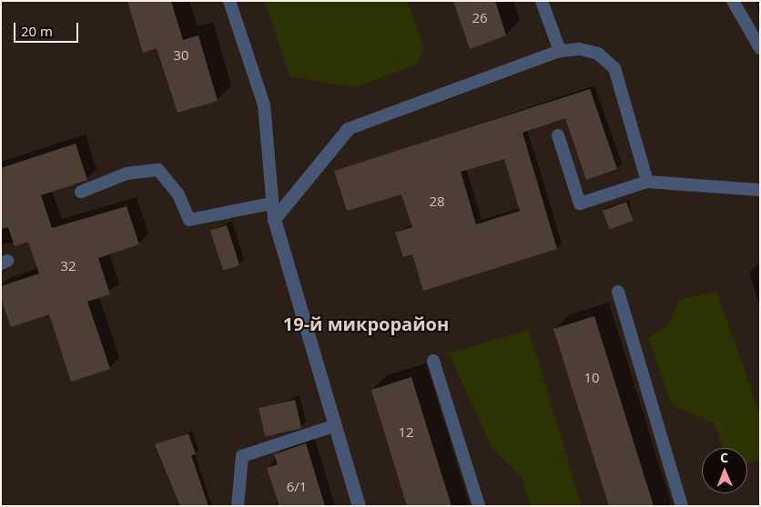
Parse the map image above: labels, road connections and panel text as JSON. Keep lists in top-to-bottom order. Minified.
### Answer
{"districts":["19-й микрорайон"],"house_numbers":["26","30","28","32","10","12","6/1"],"scale_bar":"20 m","north":"top"}
